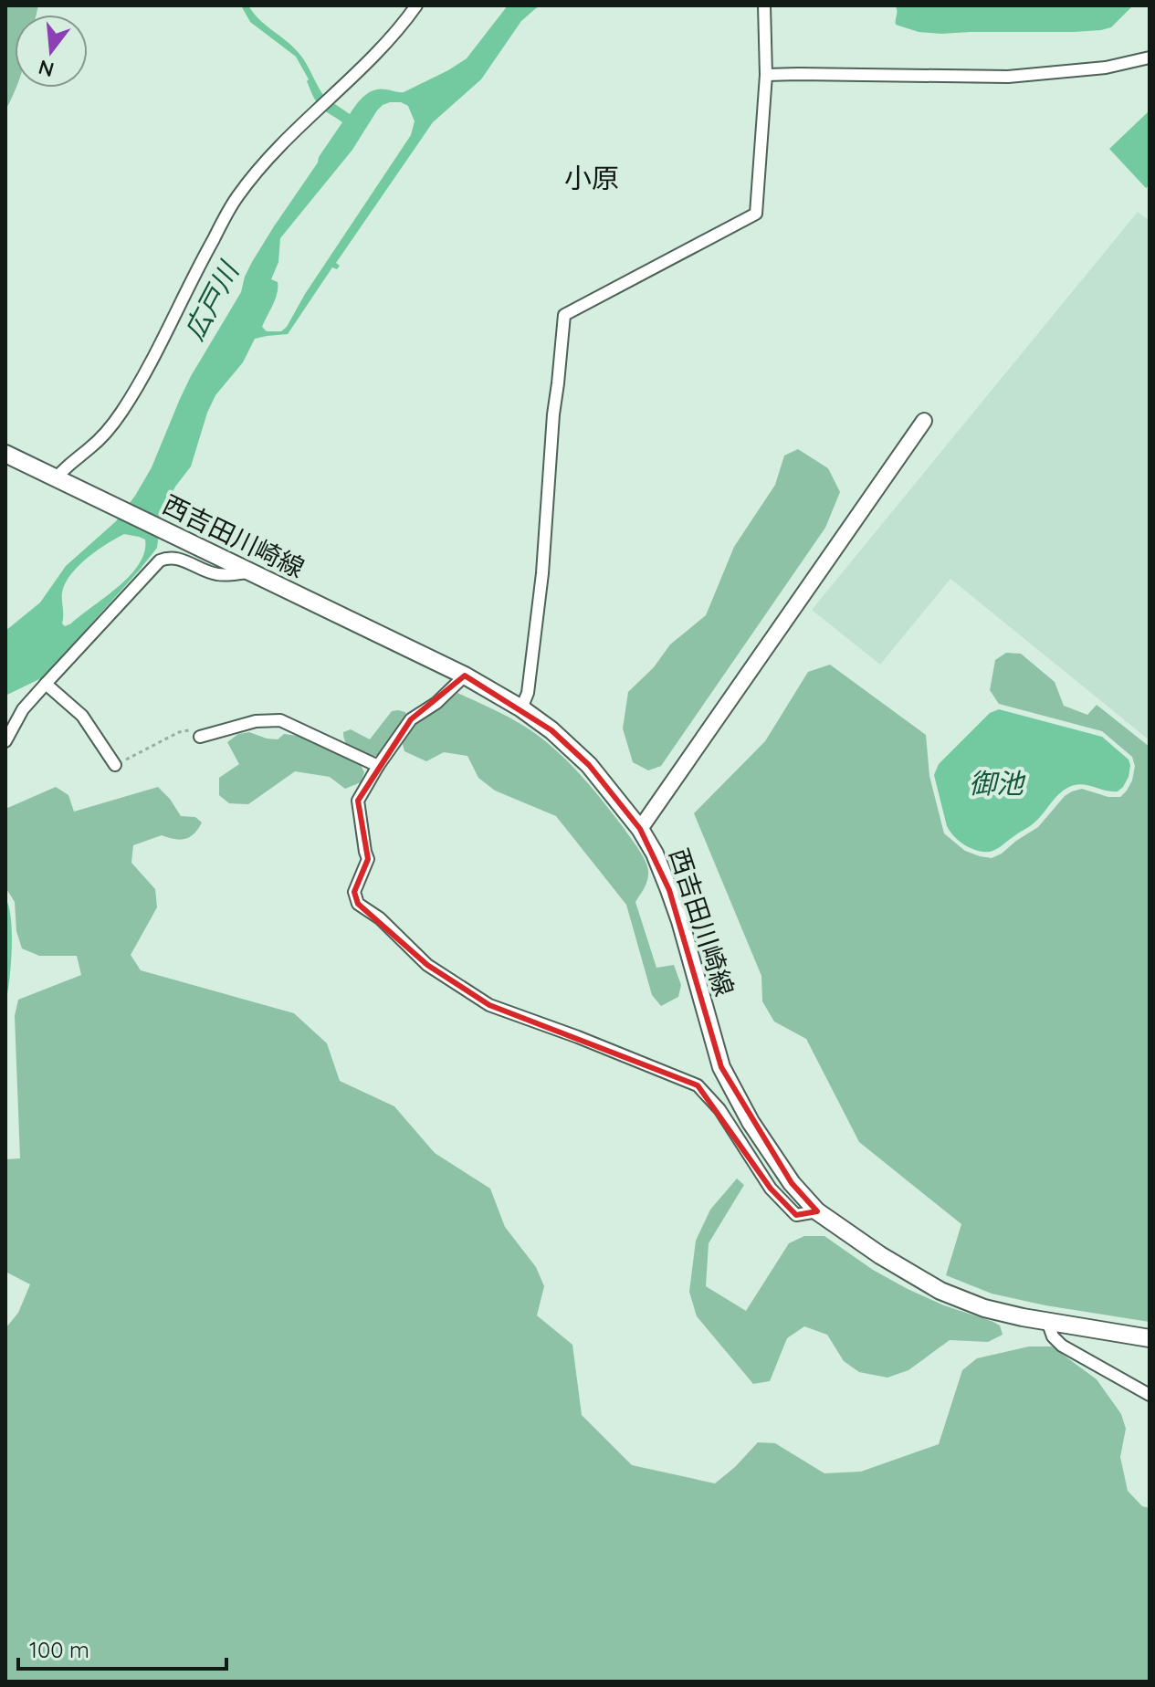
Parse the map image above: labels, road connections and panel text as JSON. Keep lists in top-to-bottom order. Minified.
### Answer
{"streets":{"main road":["西吉田川崎線"]},"districts":["小原"],"water":["広戸川","御池"],"scale_bar":"100 m","north":"bottom"}
